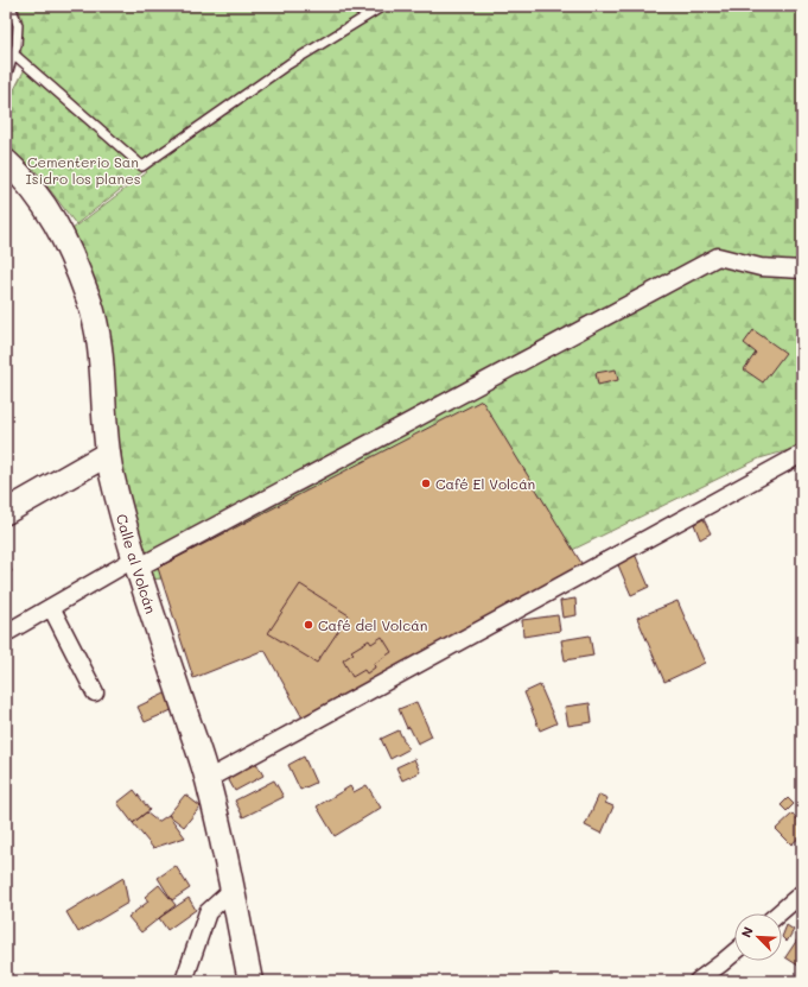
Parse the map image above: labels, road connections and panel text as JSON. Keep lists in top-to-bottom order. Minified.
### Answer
{"streets":{"street":["Calle al Volcán"]},"parks":["Cementerio San Isidro los planes"],"places":["Café El Volcán","Café del Volcán"],"north":"top left"}
